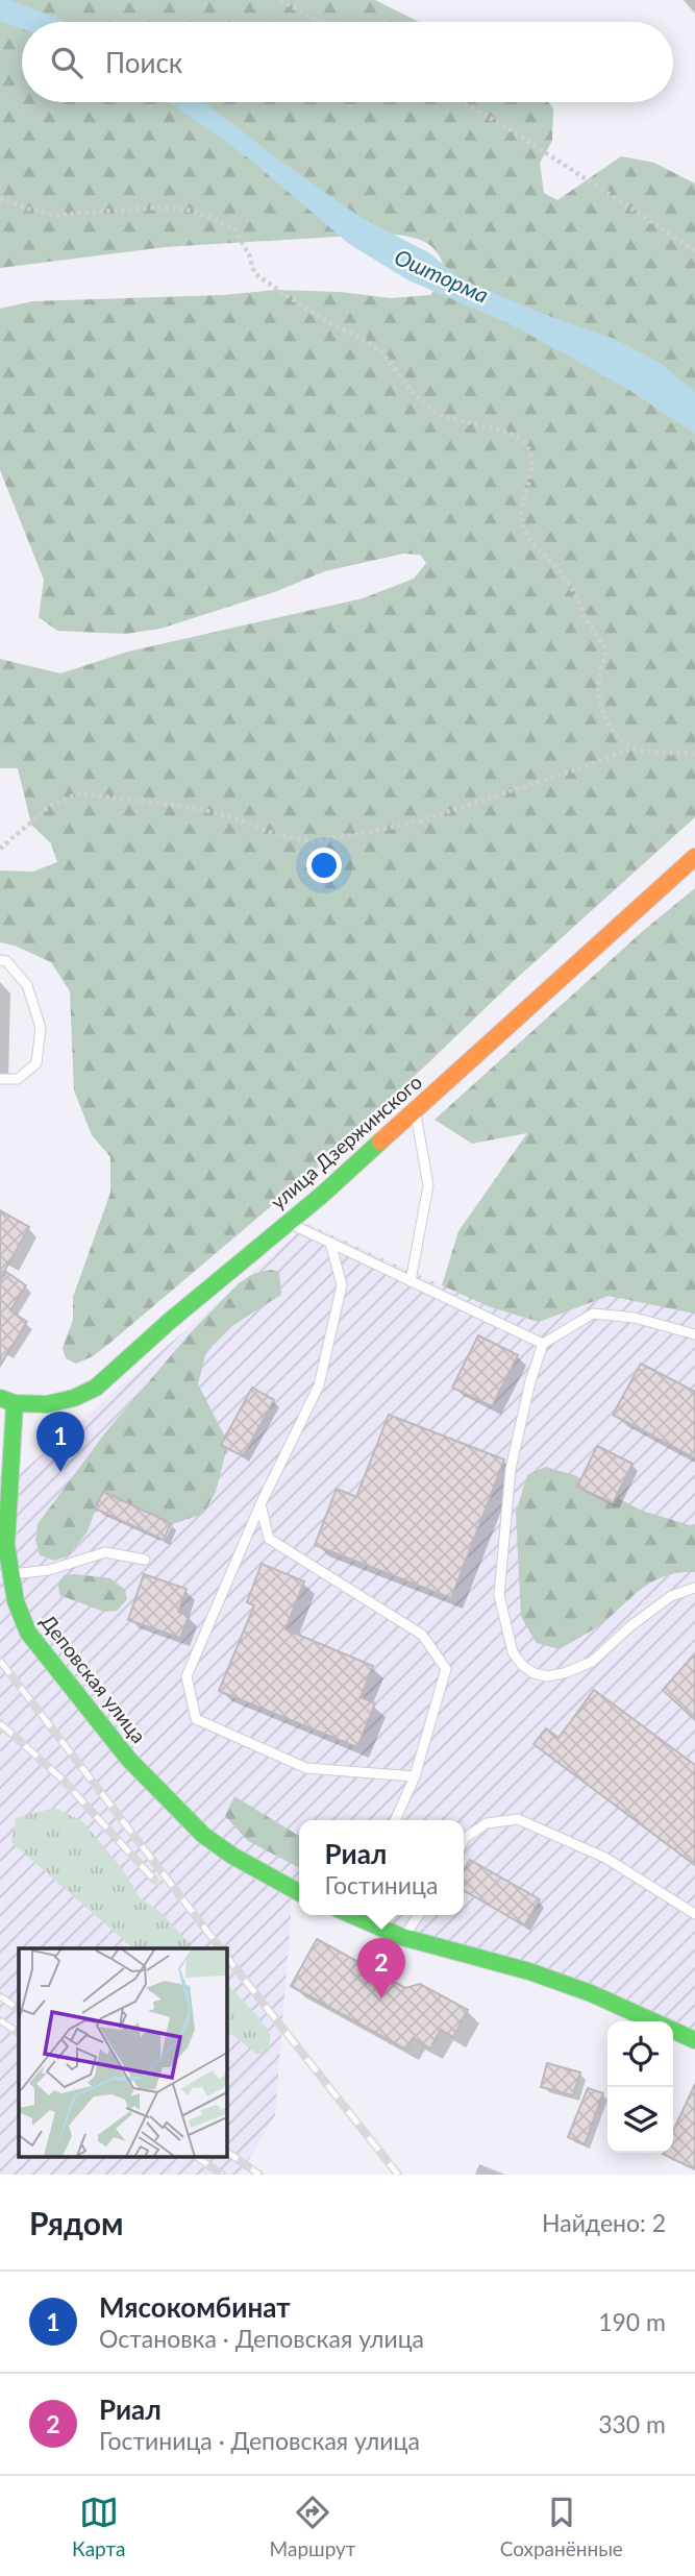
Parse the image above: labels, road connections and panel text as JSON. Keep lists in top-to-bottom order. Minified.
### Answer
{"streets":{"street":["улица Дзержинского","Деповская улица"]},"crossings":[["улица Дзержинского","Деповская улица"]],"water":["Ошторма"],"page":{"search":"Поиск","pins":["1","2"],"popup":["Риал","Гостиница"],"heading":["Рядом","Найдено: 2"],"list":[{"mark":"1","name":"Мясокомбинат","note":"Остановка · Деповская улица","value":"190 m"},{"mark":"2","name":"Риал","note":"Гостиница · Деповская улица","value":"330 m"}],"nav":["Карта","Маршрут","Сохранённые"]}}
